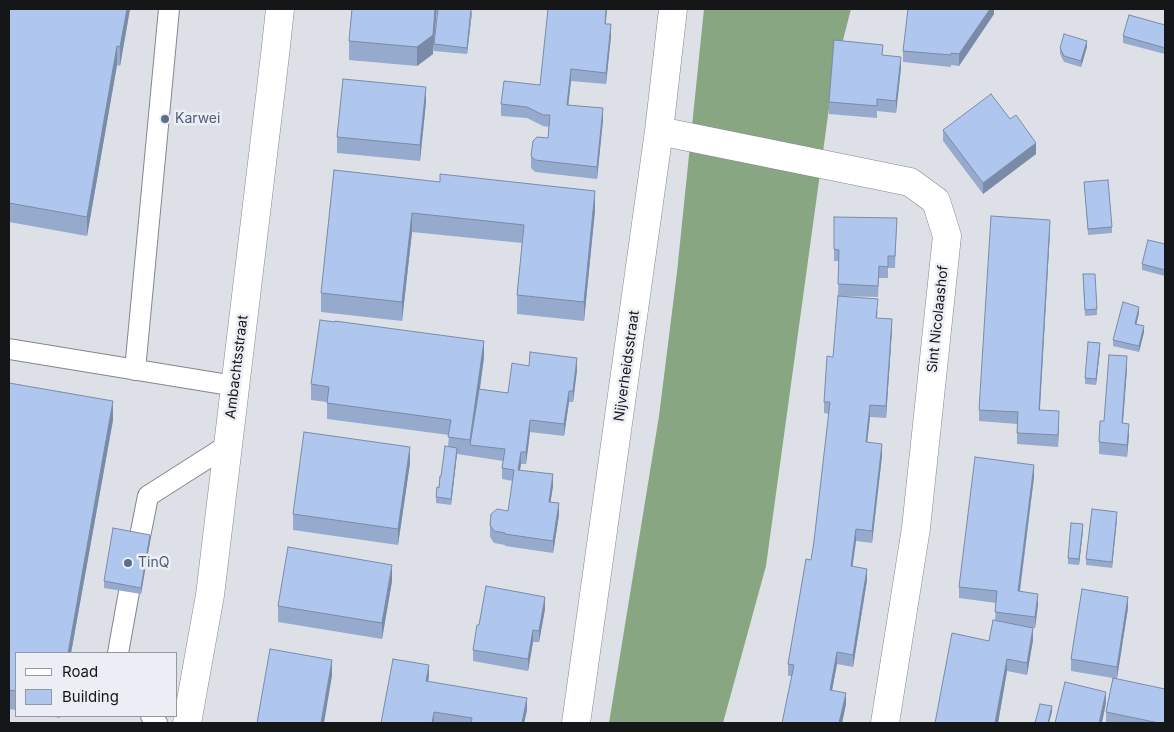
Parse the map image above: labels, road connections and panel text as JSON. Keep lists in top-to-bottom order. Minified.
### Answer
{"streets":{"street":["Sint Nicolaashof","Nijverheidsstraat","Ambachtsstraat"]},"crossings":[["Sint Nicolaashof","Nijverheidsstraat"]],"places":["Karwei","TinQ"],"legend":["Road","Building"]}
